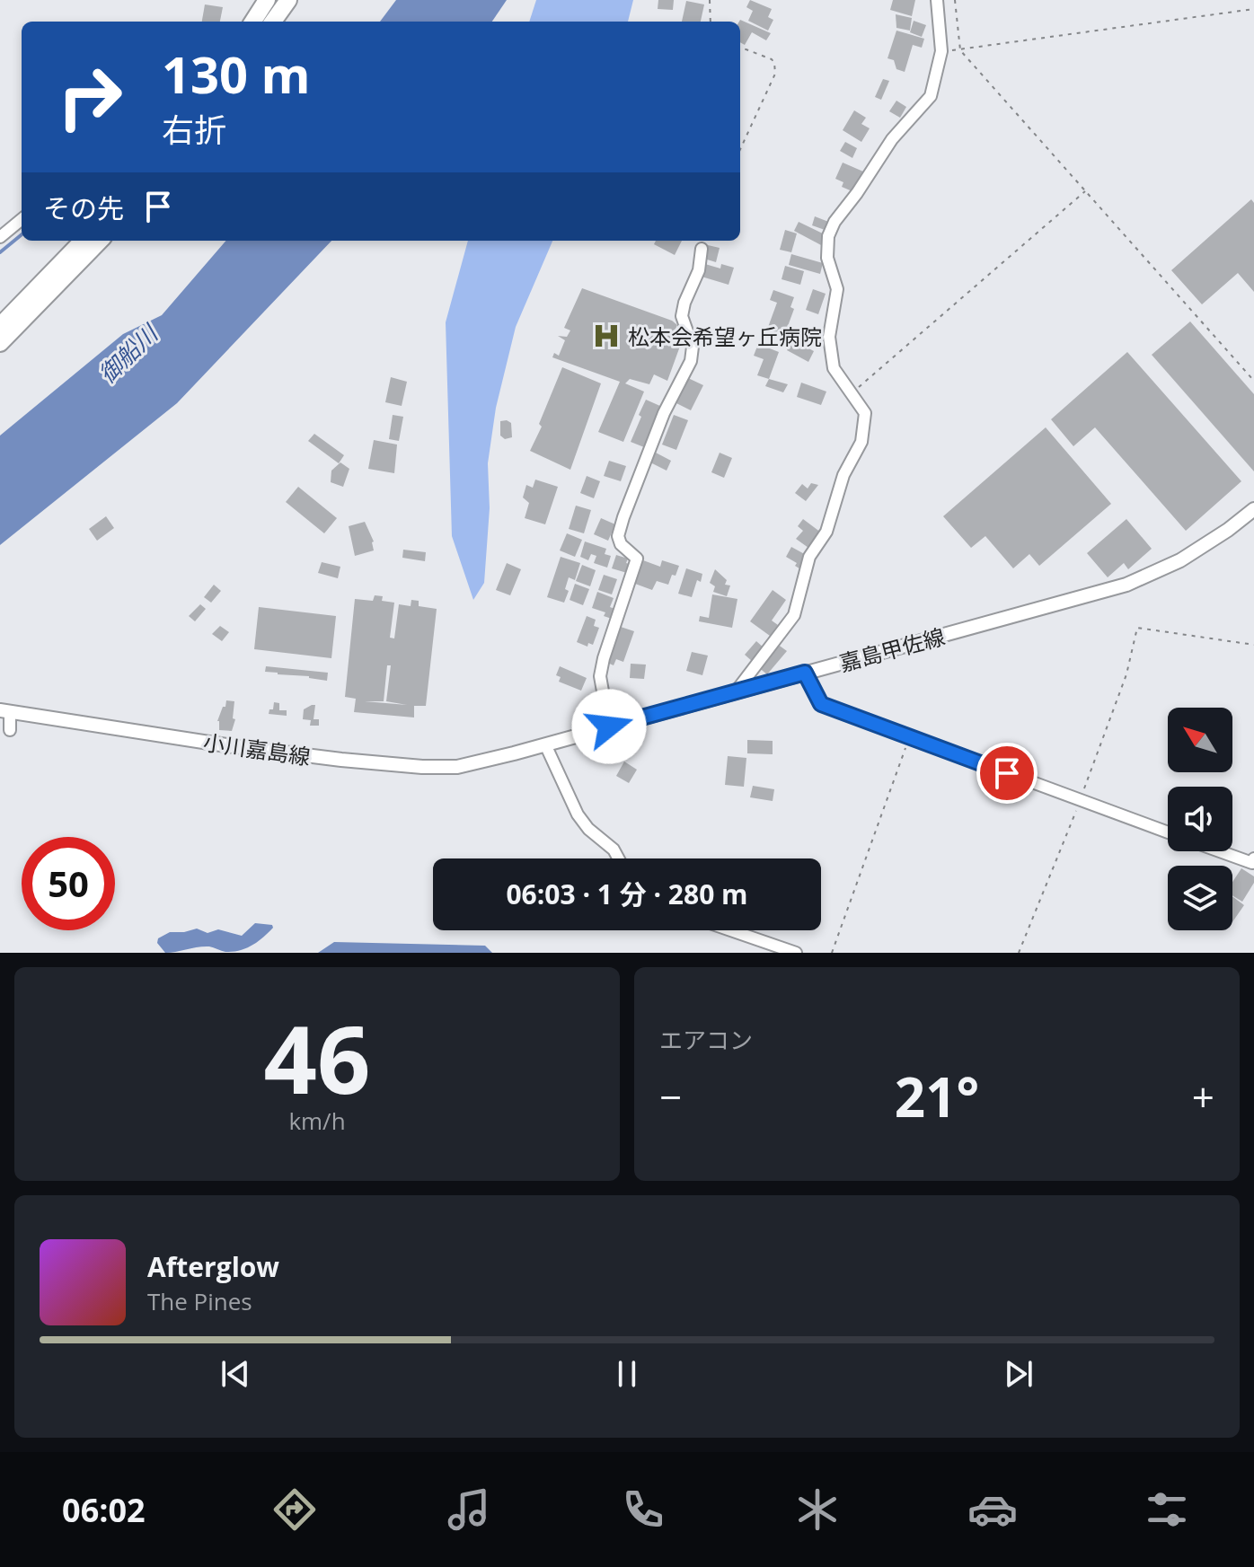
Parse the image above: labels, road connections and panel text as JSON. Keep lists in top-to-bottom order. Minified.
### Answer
{"streets":{"main road":["嘉島甲佐線","小川嘉島線"]},"crossings":[["嘉島甲佐線","小川嘉島線"]],"water":["御船川"],"places":{"hospital":["松本会希望ヶ丘病院"]},"north":"top left","page":{"turn":["130 m","右折"],"then":"その先","limit":"50","trip":"06:03 · 1 分 · 280 m","tile":[["46","km/h"],"エアコン"],"heat":["−","21°","+"],"song":["Afterglow","The Pines"],"tabs":"06:02"}}
